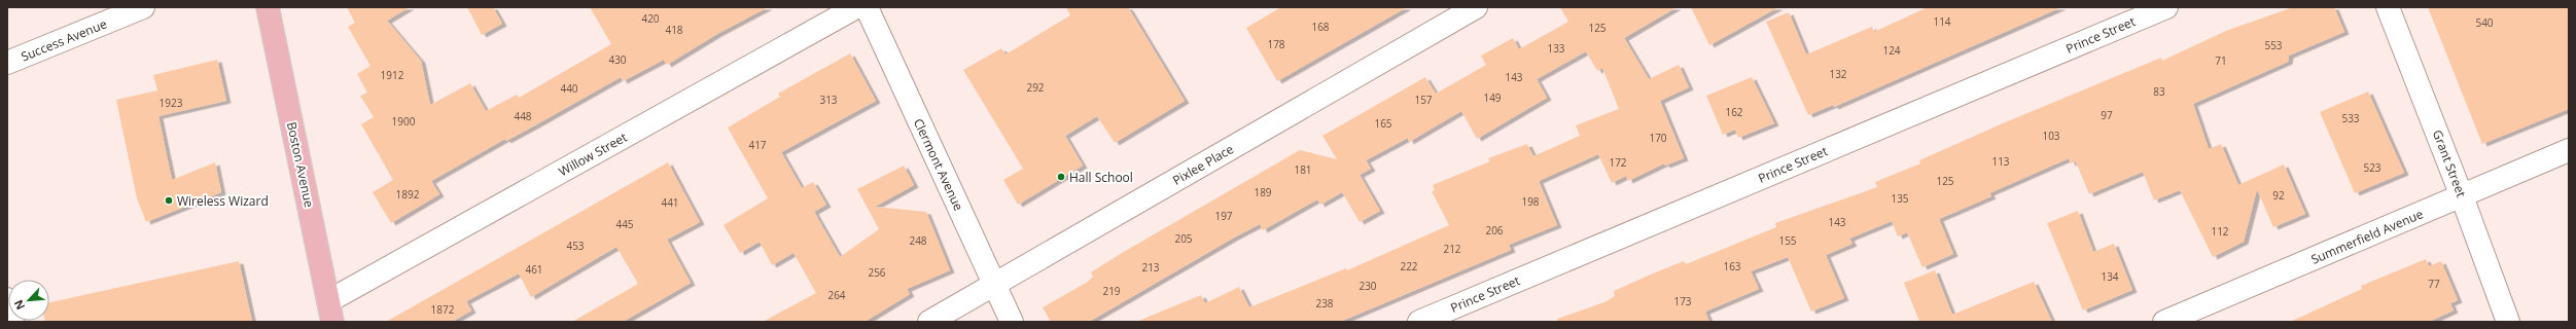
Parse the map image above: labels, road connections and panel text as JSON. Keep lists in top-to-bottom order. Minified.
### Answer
{"streets":{"main road":["Boston Avenue"],"street":["Prince Street","Success Avenue","Willow Street","Grant Street","Clermont Avenue","Pixlee Place","Summerfield Avenue"]},"crossings":[["Willow Street","Boston Avenue"],["Grant Street","Summerfield Avenue"],["Clermont Avenue","Pixlee Place"]],"places":["Hall School","Wireless Wizard"],"house_numbers":["420","114","540","168","125","418","178","553","133","124","430","71","132","1912","143","292","440","83","149","313","157","1923","162","97","448","533","1900","165","103","170","417","113","172","523","181","125","189","1892","92","135","198","441","197","143","445","206","112","205","248","155","453","212","222","163","213","461","256","134","77","230","219","264","173","238","1872"],"north":"bottom left"}
